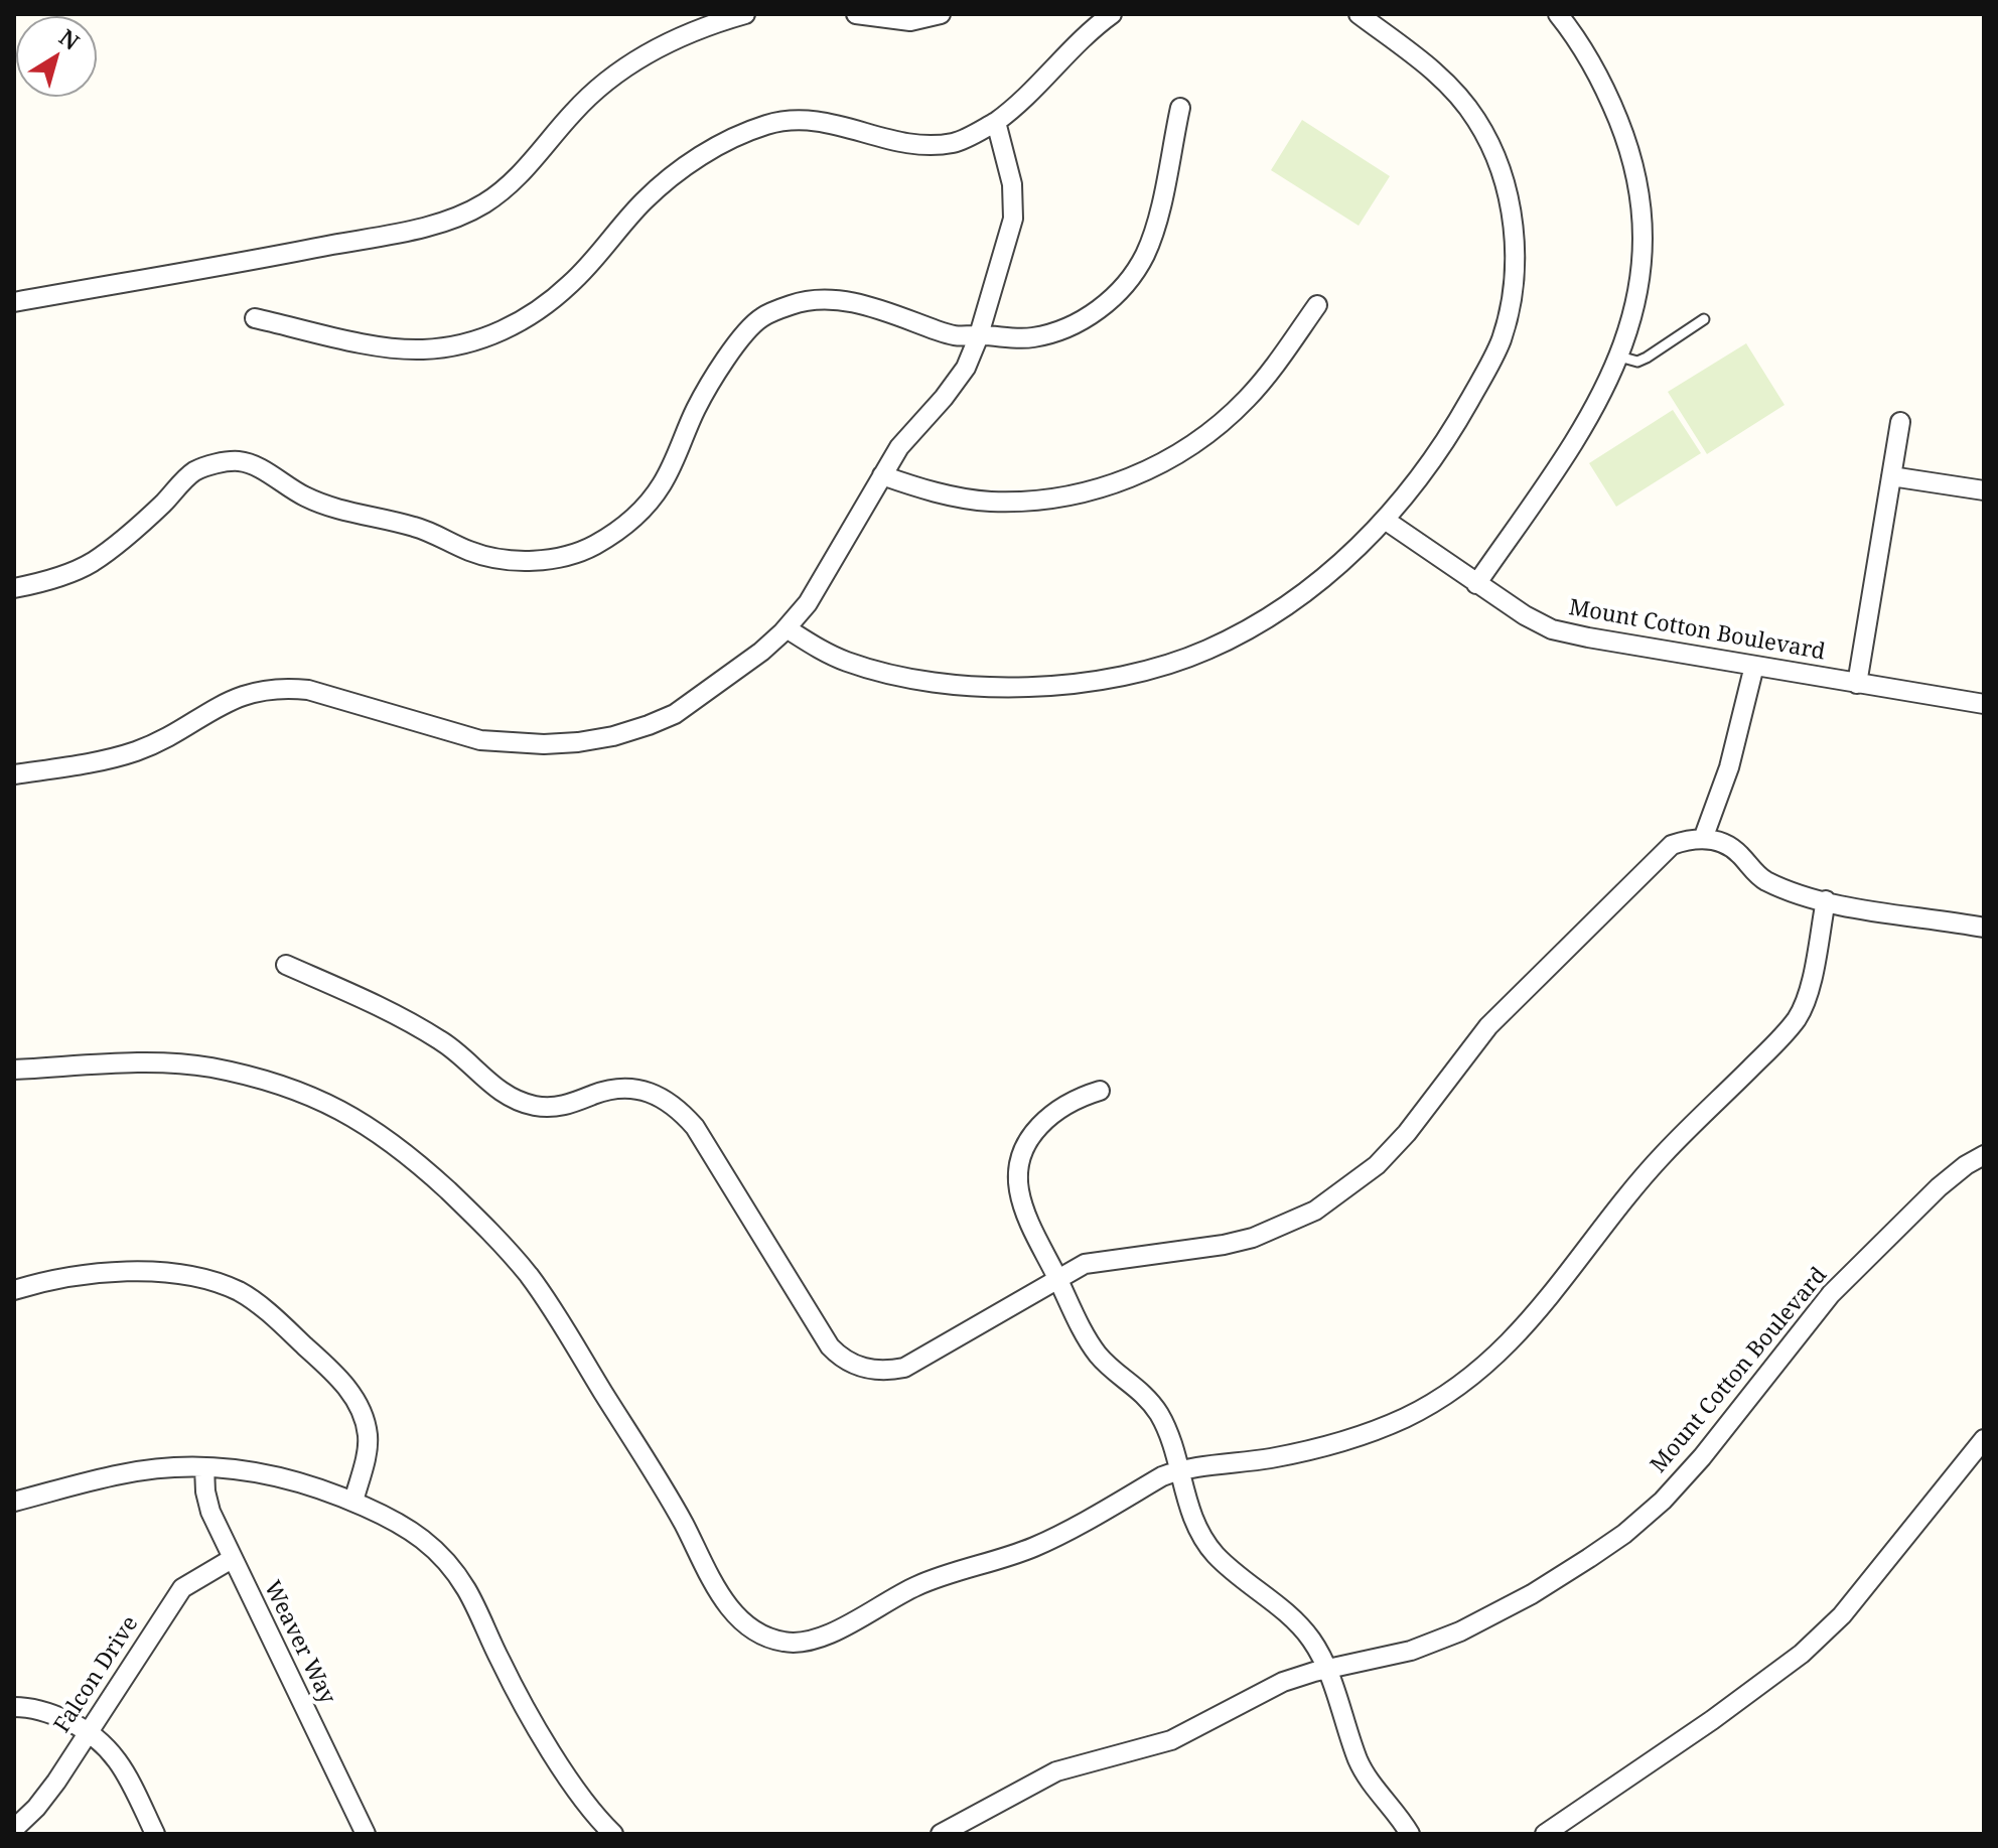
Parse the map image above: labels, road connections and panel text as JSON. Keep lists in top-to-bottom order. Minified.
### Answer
{"streets":{"street":["Mount Cotton Boulevard","Weaver Way","Falcon Drive"]},"crossings":[["Weaver Way","Falcon Drive"]],"north":"top right"}
